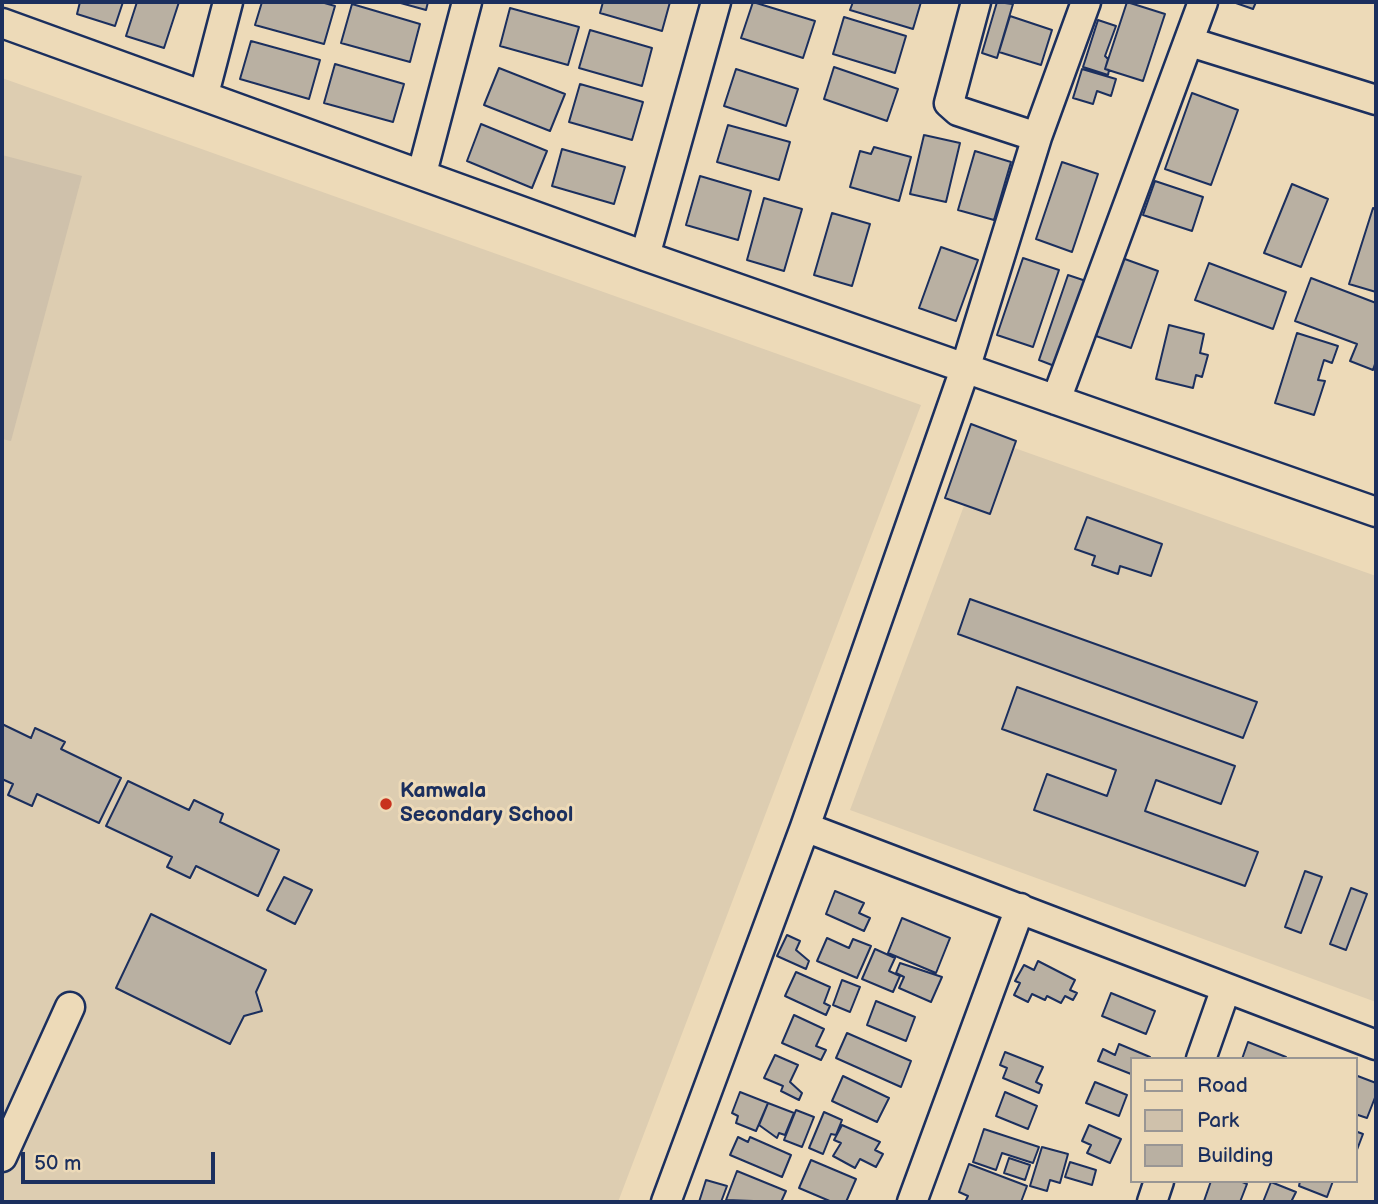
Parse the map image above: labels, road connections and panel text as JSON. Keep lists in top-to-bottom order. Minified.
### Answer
{"places":["Kamwala Secondary School"],"legend":["Road","Park","Building"],"scale_bar":"50 m"}
